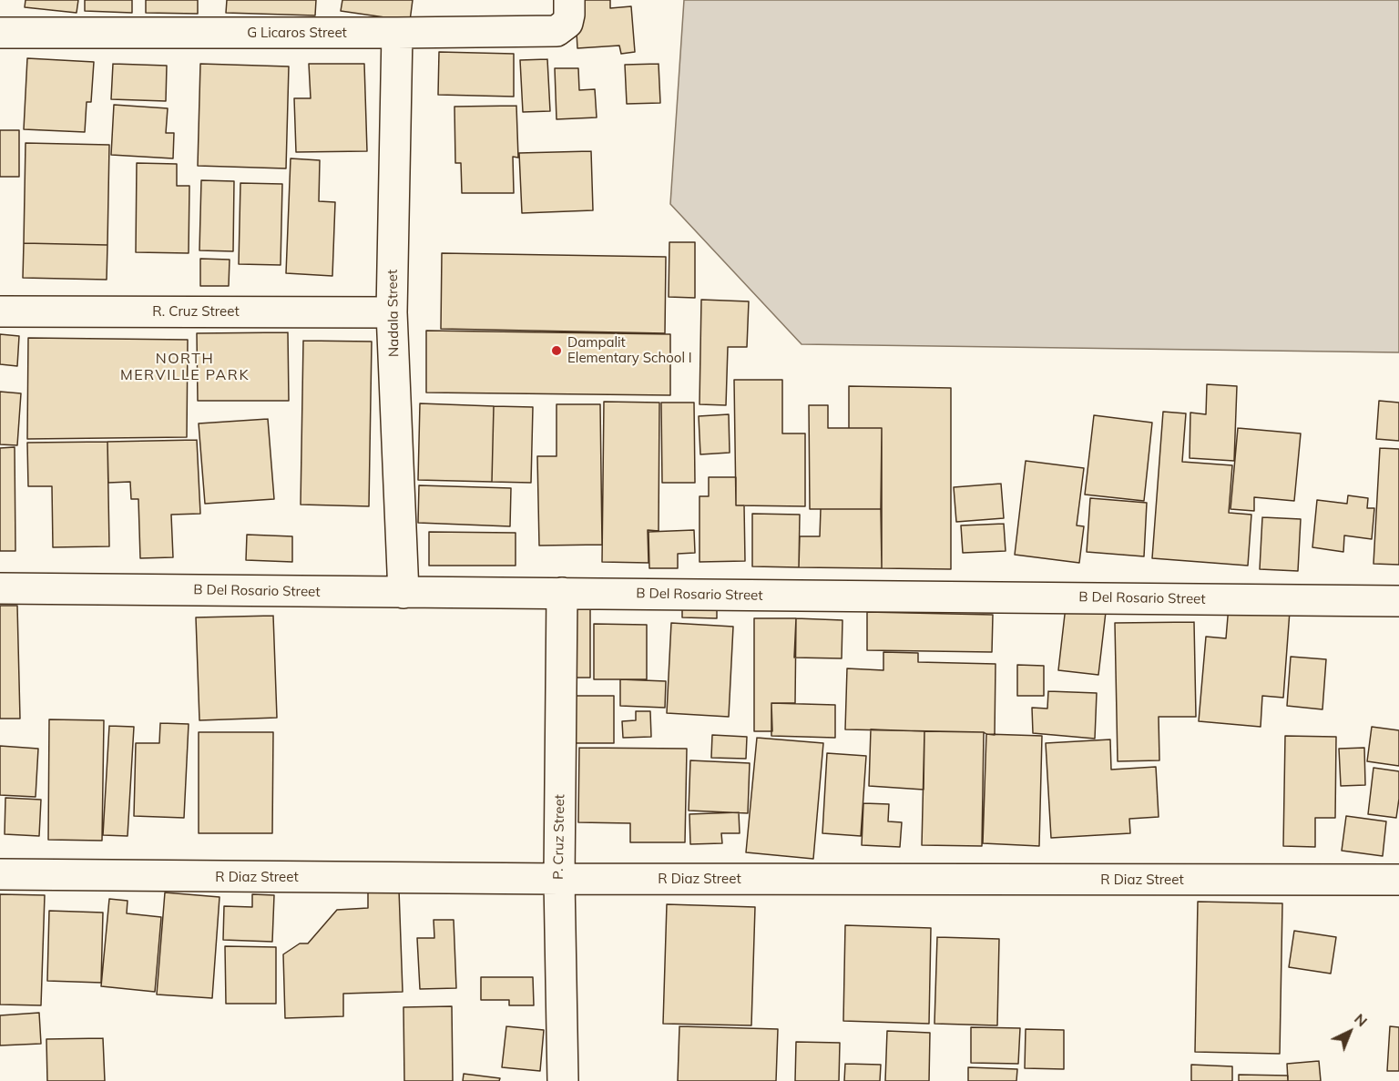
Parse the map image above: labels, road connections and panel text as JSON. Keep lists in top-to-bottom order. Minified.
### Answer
{"streets":{"street":["G Licaros Street","R. Cruz Street","Nadala Street","B Del Rosario Street","P. Cruz Street","R Diaz Street"]},"crossings":[["G Licaros Street","Nadala Street"],["R. Cruz Street","Nadala Street"],["Nadala Street","B Del Rosario Street"],["B Del Rosario Street","P. Cruz Street"],["P. Cruz Street","R Diaz Street"]],"districts":["NORTH MERVILLE PARK"],"places":["Dampalit Elementary School I"],"north":"top right"}
